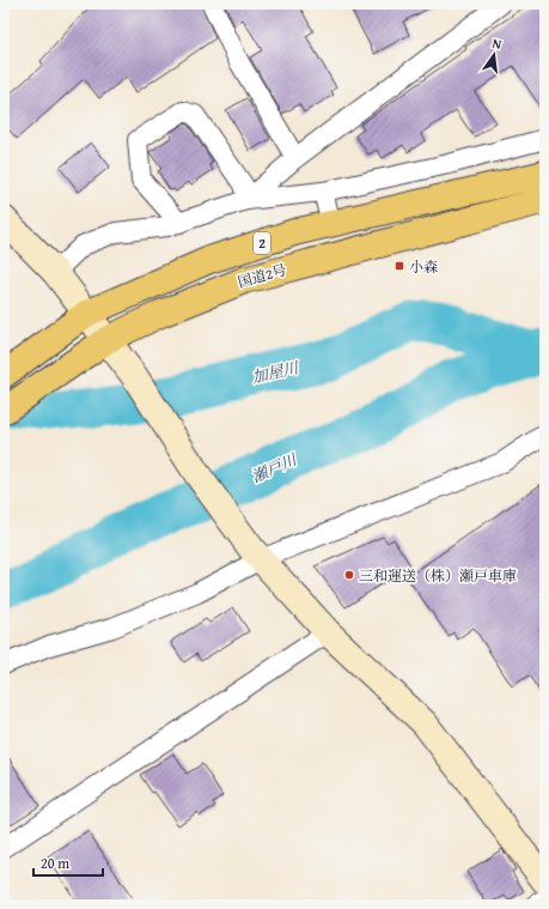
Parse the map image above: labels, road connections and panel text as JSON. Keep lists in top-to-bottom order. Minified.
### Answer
{"streets":{"highway":["2","国道2号"]},"water":["加屋川","瀬戸川"],"places":{"transit":["小森"],"other":["三和運送（株）瀬戸車庫"]},"scale_bar":"20 m","north":"top"}
